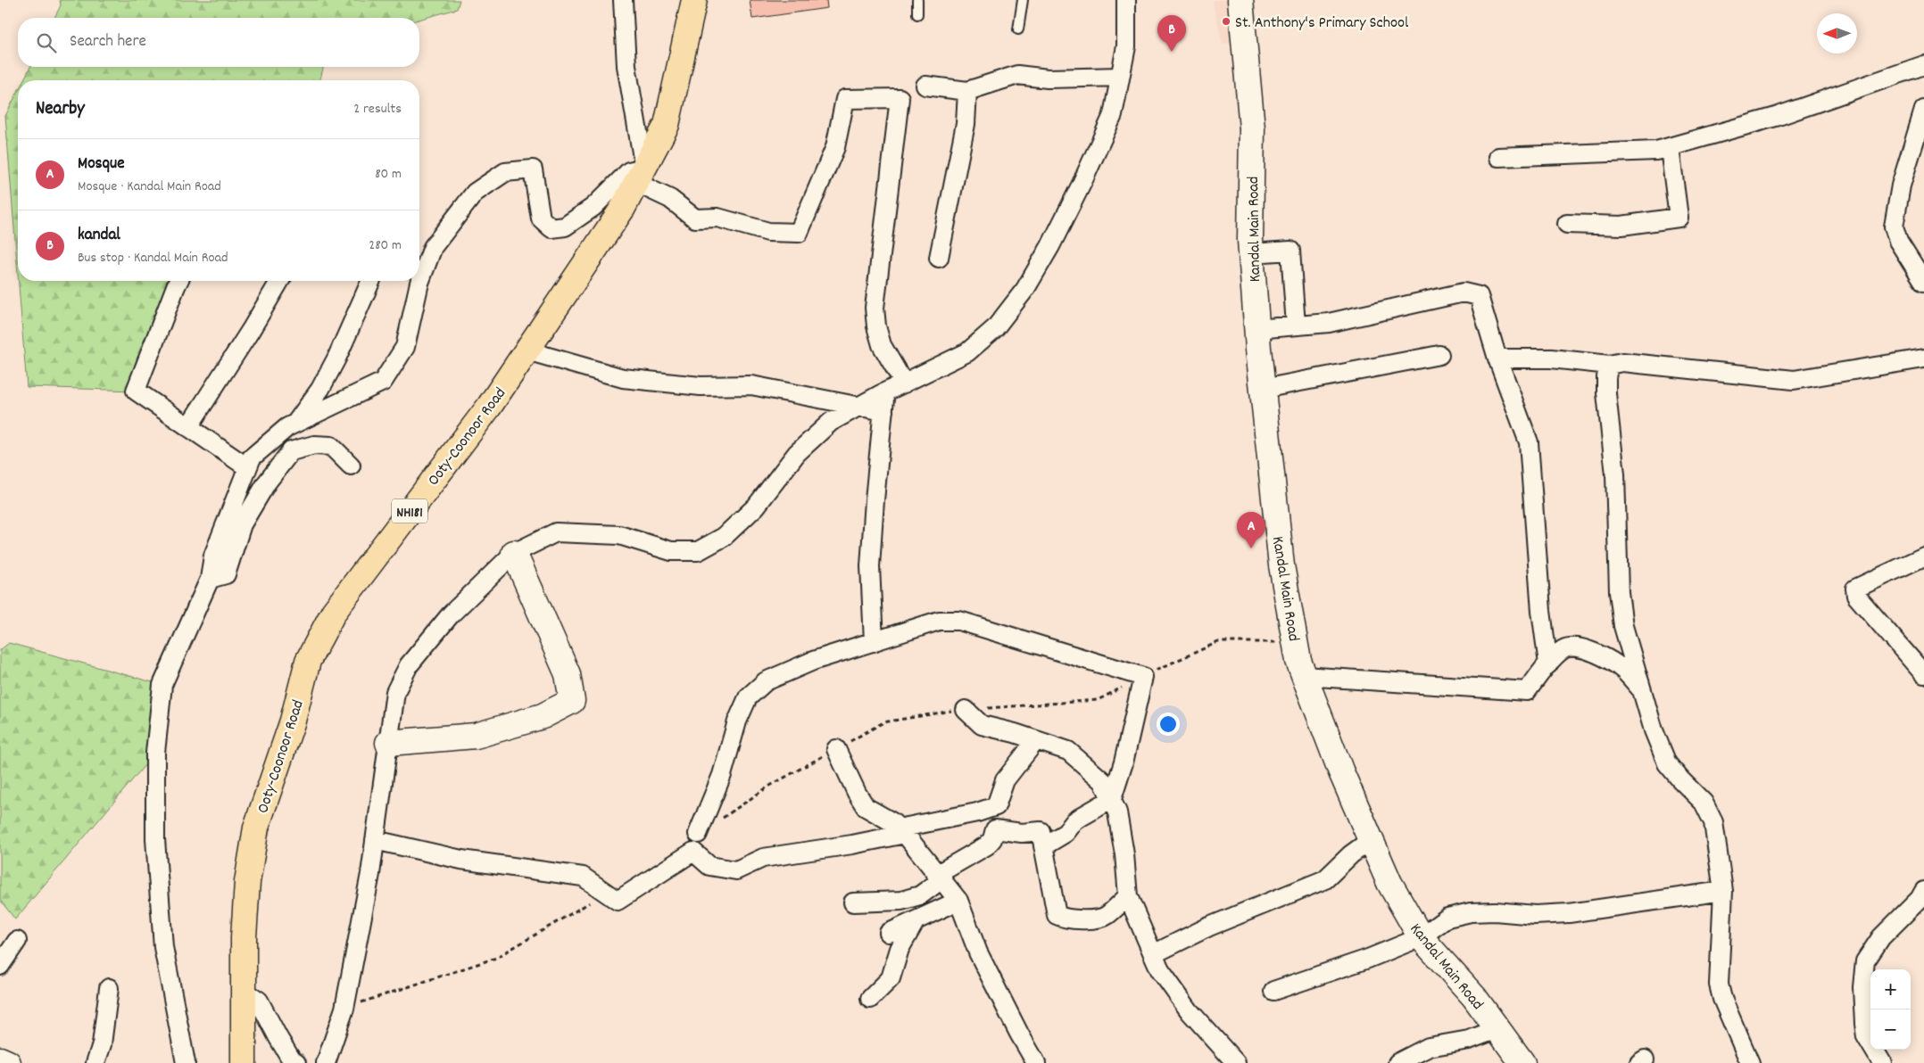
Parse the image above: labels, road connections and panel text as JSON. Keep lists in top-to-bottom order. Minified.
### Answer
{"streets":{"highway":["Ooty-Coonoor Road","NH181"],"street":["Kandal Main Road"]},"places":["St. Anthony's Primary School"],"north":"left","page":{"pins":["B","A"],"search":"Search here","heading":["Nearby","2 results"],"list":[{"mark":"A","name":"Mosque","note":"Mosque · Kandal Main Road","value":"80 m"},{"mark":"B","name":"kandal","note":"Bus stop · Kandal Main Road","value":"280 m"}],"map_buttons":["+","−"]}}
